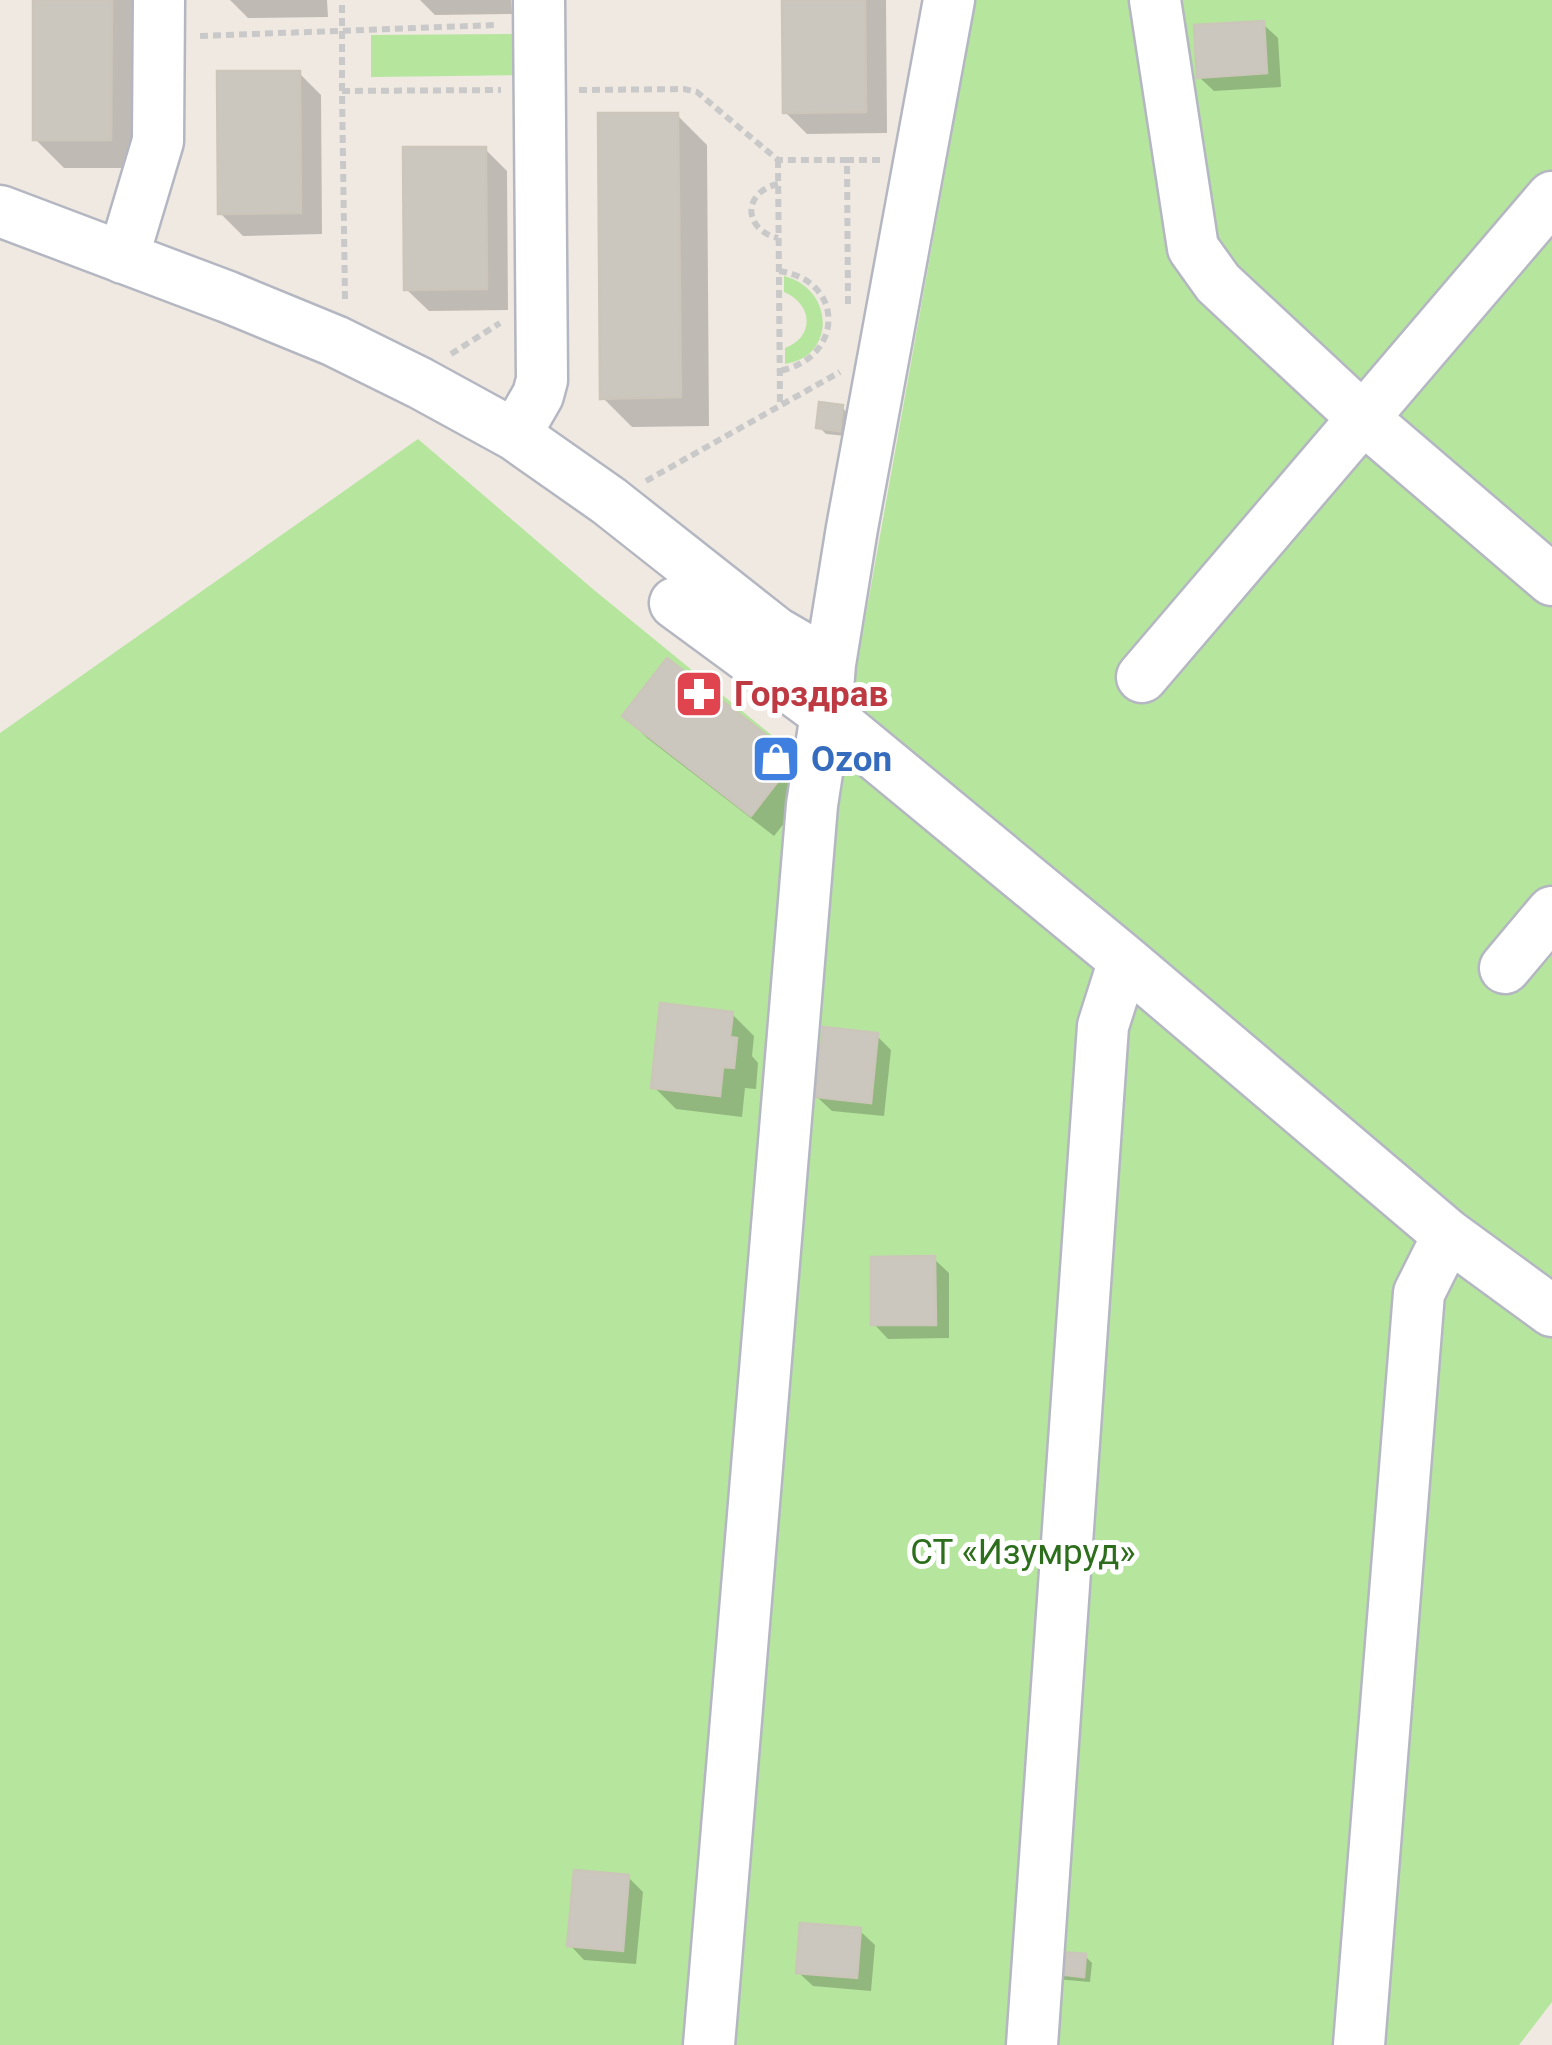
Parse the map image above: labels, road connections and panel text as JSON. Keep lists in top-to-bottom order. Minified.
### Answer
{"parks":["СТ «Изумруд»"],"places":{"pharmacy":["Горздрав"],"shop":["Ozon"]}}
